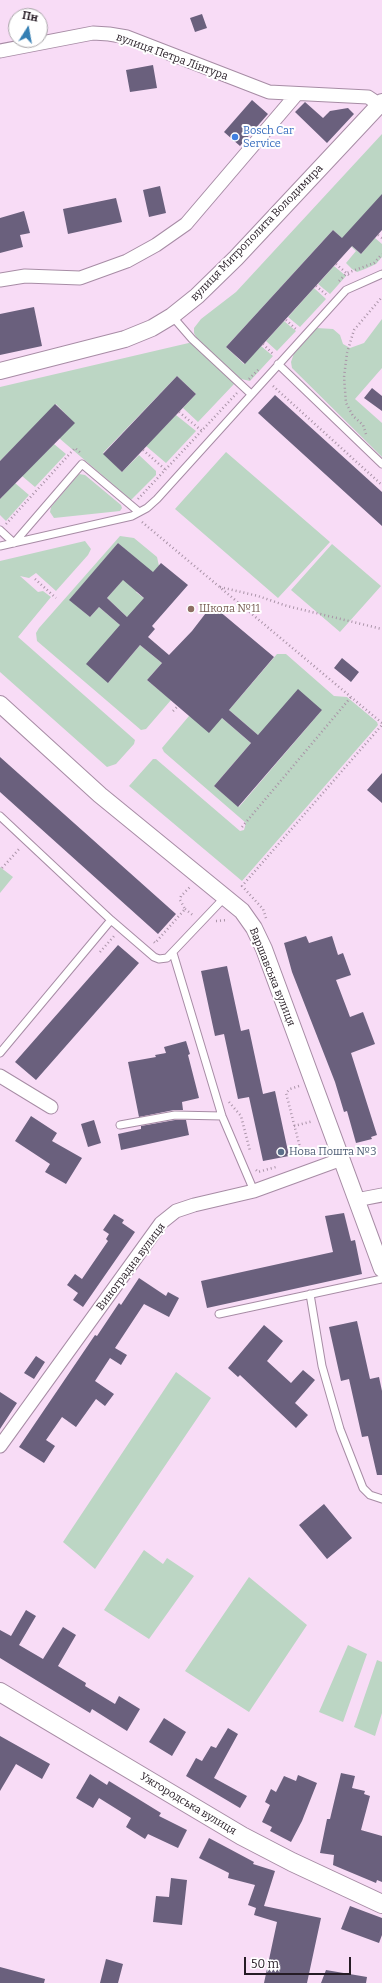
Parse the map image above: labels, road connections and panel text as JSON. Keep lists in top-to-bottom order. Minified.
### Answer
{"streets":{"main road":["Ужгородська вулиця"],"street":["вулиця Петра Лінтура","вулиця Митрополита Володимира","Варшавська вулиця","Виноградна вулиця"]},"crossings":[["вулиця Петра Лінтура","вулиця Митрополита Володимира"],["Варшавська вулиця","Виноградна вулиця"]],"places":["Bosch Car Service","Школа №11","Нова Пошта №3"],"scale_bar":"50 m","north":"top"}
